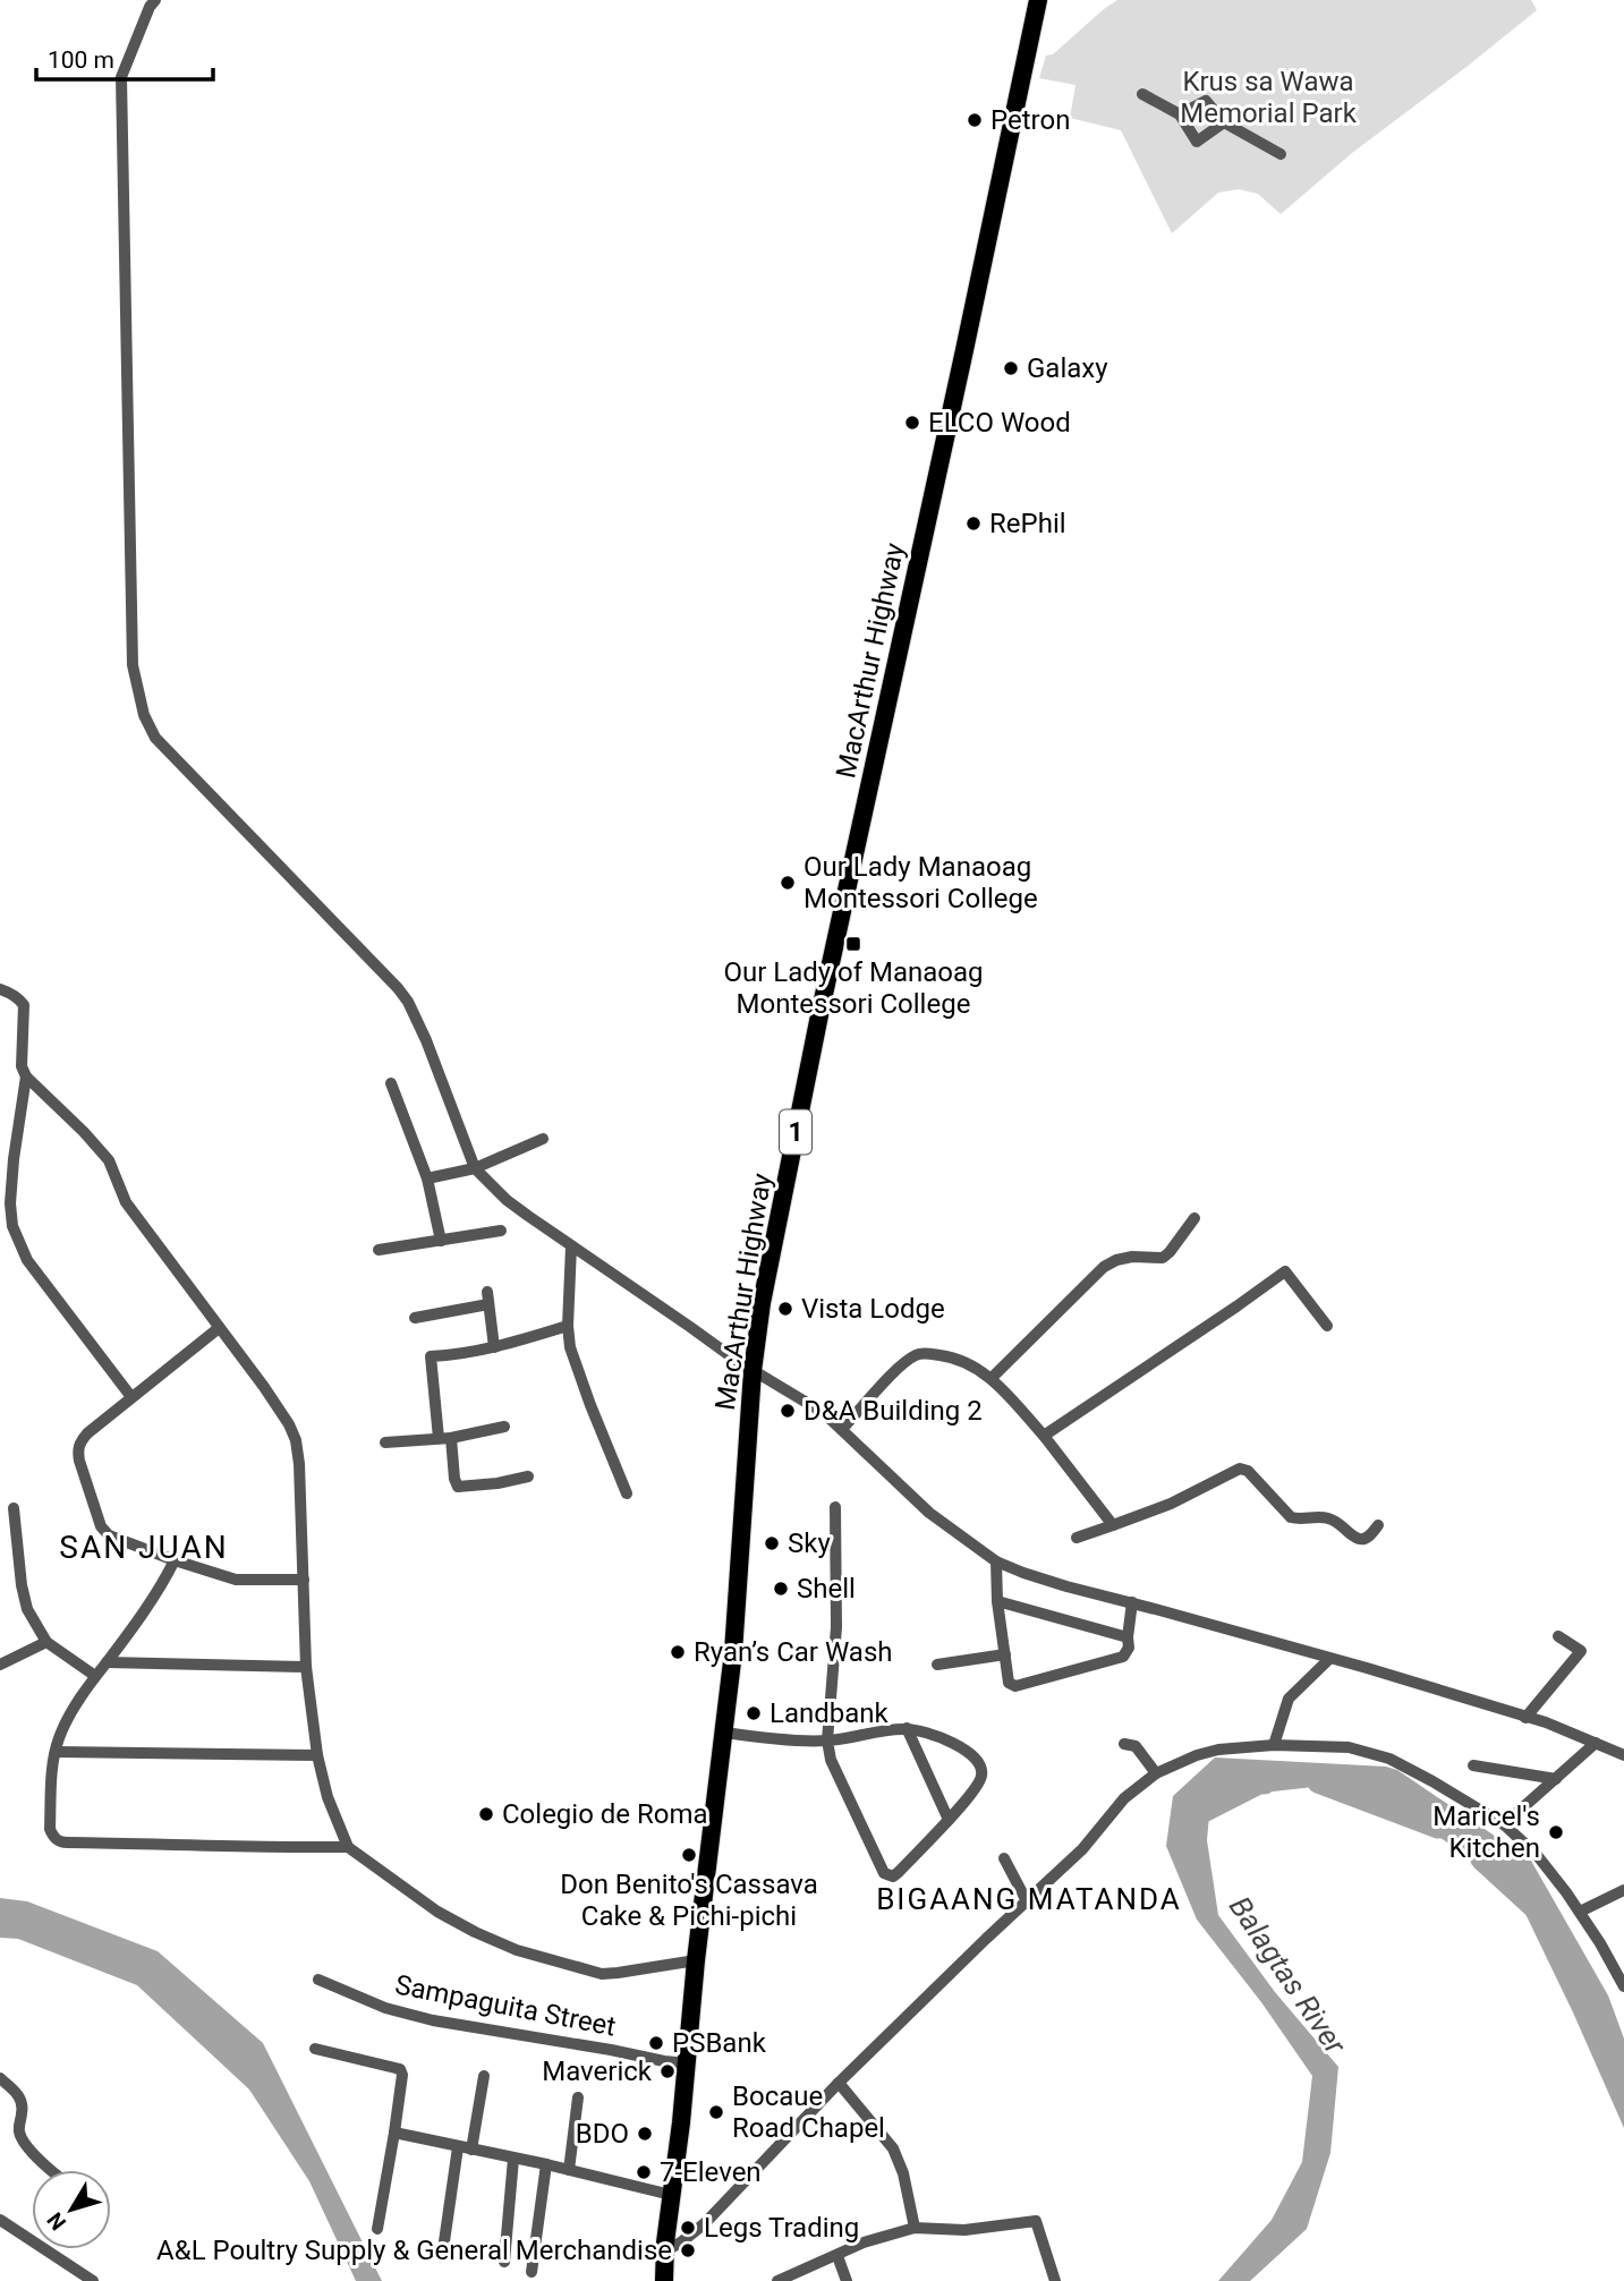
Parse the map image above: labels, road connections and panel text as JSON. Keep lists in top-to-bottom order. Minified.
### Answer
{"streets":{"highway":["MacArthur Highway","1"],"street":["Sampaguita Street"]},"crossings":[["MacArthur Highway","Sampaguita Street"]],"districts":["SAN JUAN","BIGAANG MATANDA"],"water":["Balagtas River"],"parks":["Krus sa Wawa Memorial Park"],"places":{"other":["Petron","Galaxy","ELCO Wood","RePhil","Our Lady Manaoag Montessori College","Vista Lodge","D&A Building 2","Sky","Shell","Ryan’s Car Wash","Landbank","Colegio de Roma","Maricel's Kitchen","Don Benito's Cassava Cake & Pichi-pichi","PSBank","Maverick","Bocaue Road Chapel","BDO","7-Eleven","Legs Trading","A&L Poultry Supply & General Merchandise"],"transit":["Our Lady of Manaoag Montessori College"]},"scale_bar":"100 m","north":"bottom left"}
